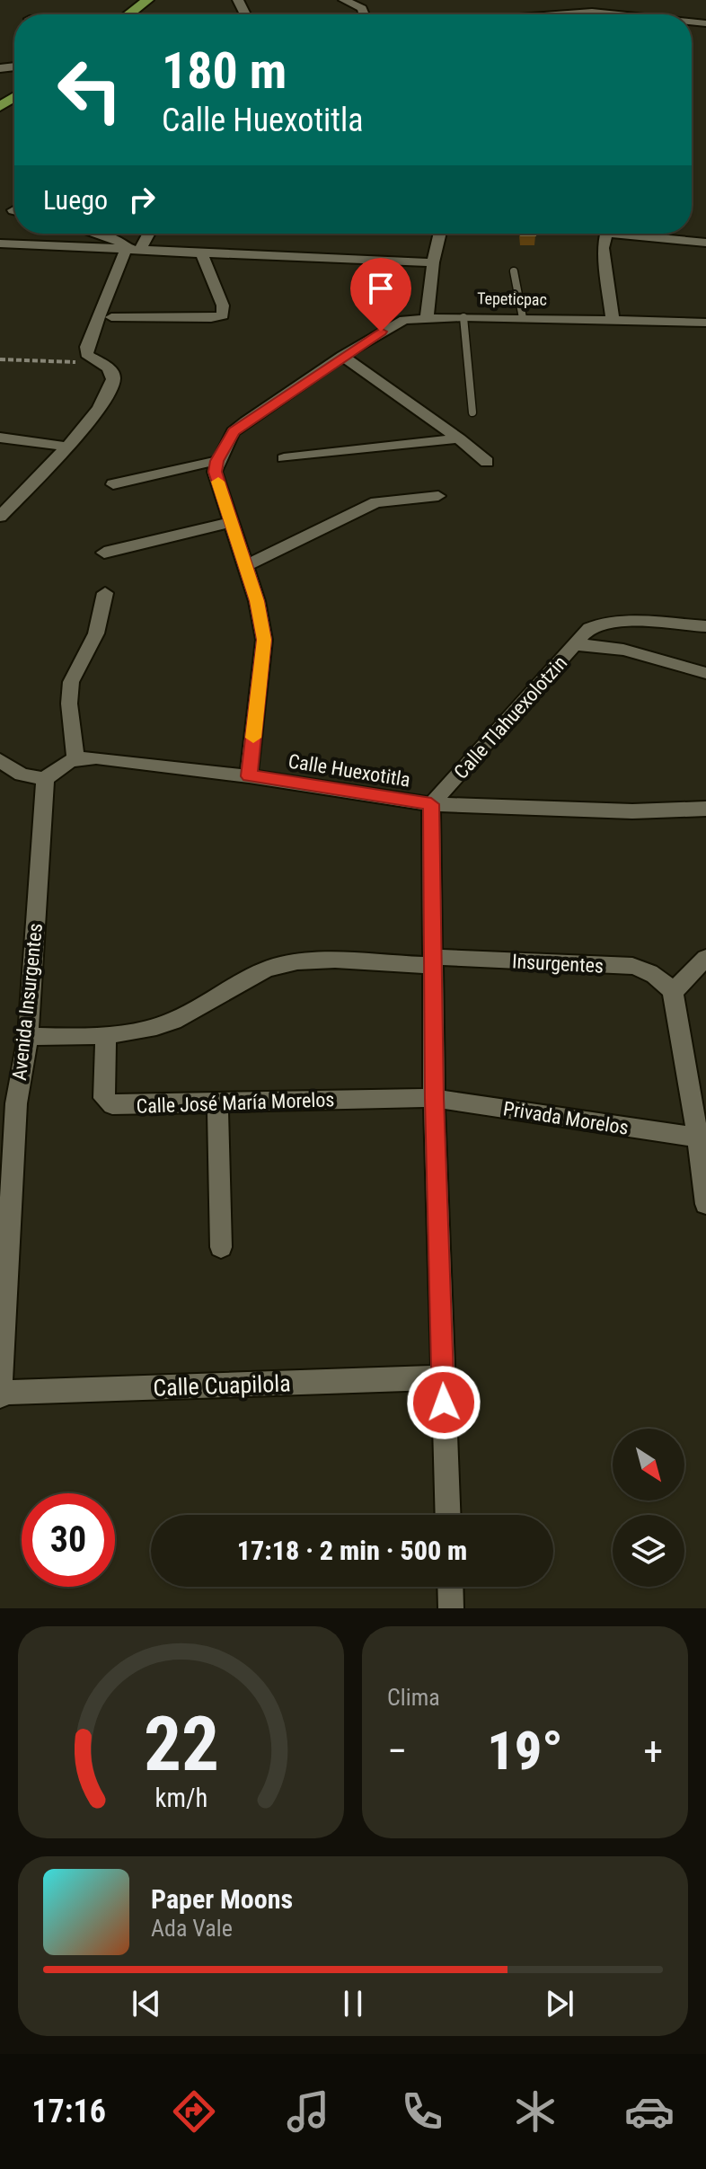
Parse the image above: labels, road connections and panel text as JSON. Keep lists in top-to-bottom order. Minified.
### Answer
{"streets":{"street":["Tepeticpac","Calle Tlahuexolotzin","Calle Huexotitla","Insurgentes","Avenida Insurgentes","Calle José María Morelos","Privada Morelos","Calle Cuapilola"]},"crossings":[["Calle Tlahuexolotzin","Calle Huexotitla"],["Insurgentes","Avenida Insurgentes"],["Insurgentes","Calle José María Morelos"],["Avenida Insurgentes","Calle Cuapilola"],["Calle José María Morelos","Privada Morelos"]],"north":"bottom right","page":{"turn":["180 m","Calle Huexotitla"],"then":"Luego","limit":"30","trip":"17:18 · 2 min · 500 m","tile":"Clima","heat":["−","19°","+"],"song":["Paper Moons","Ada Vale"],"tabs":"17:16","gauge":["22","km/h"]}}
